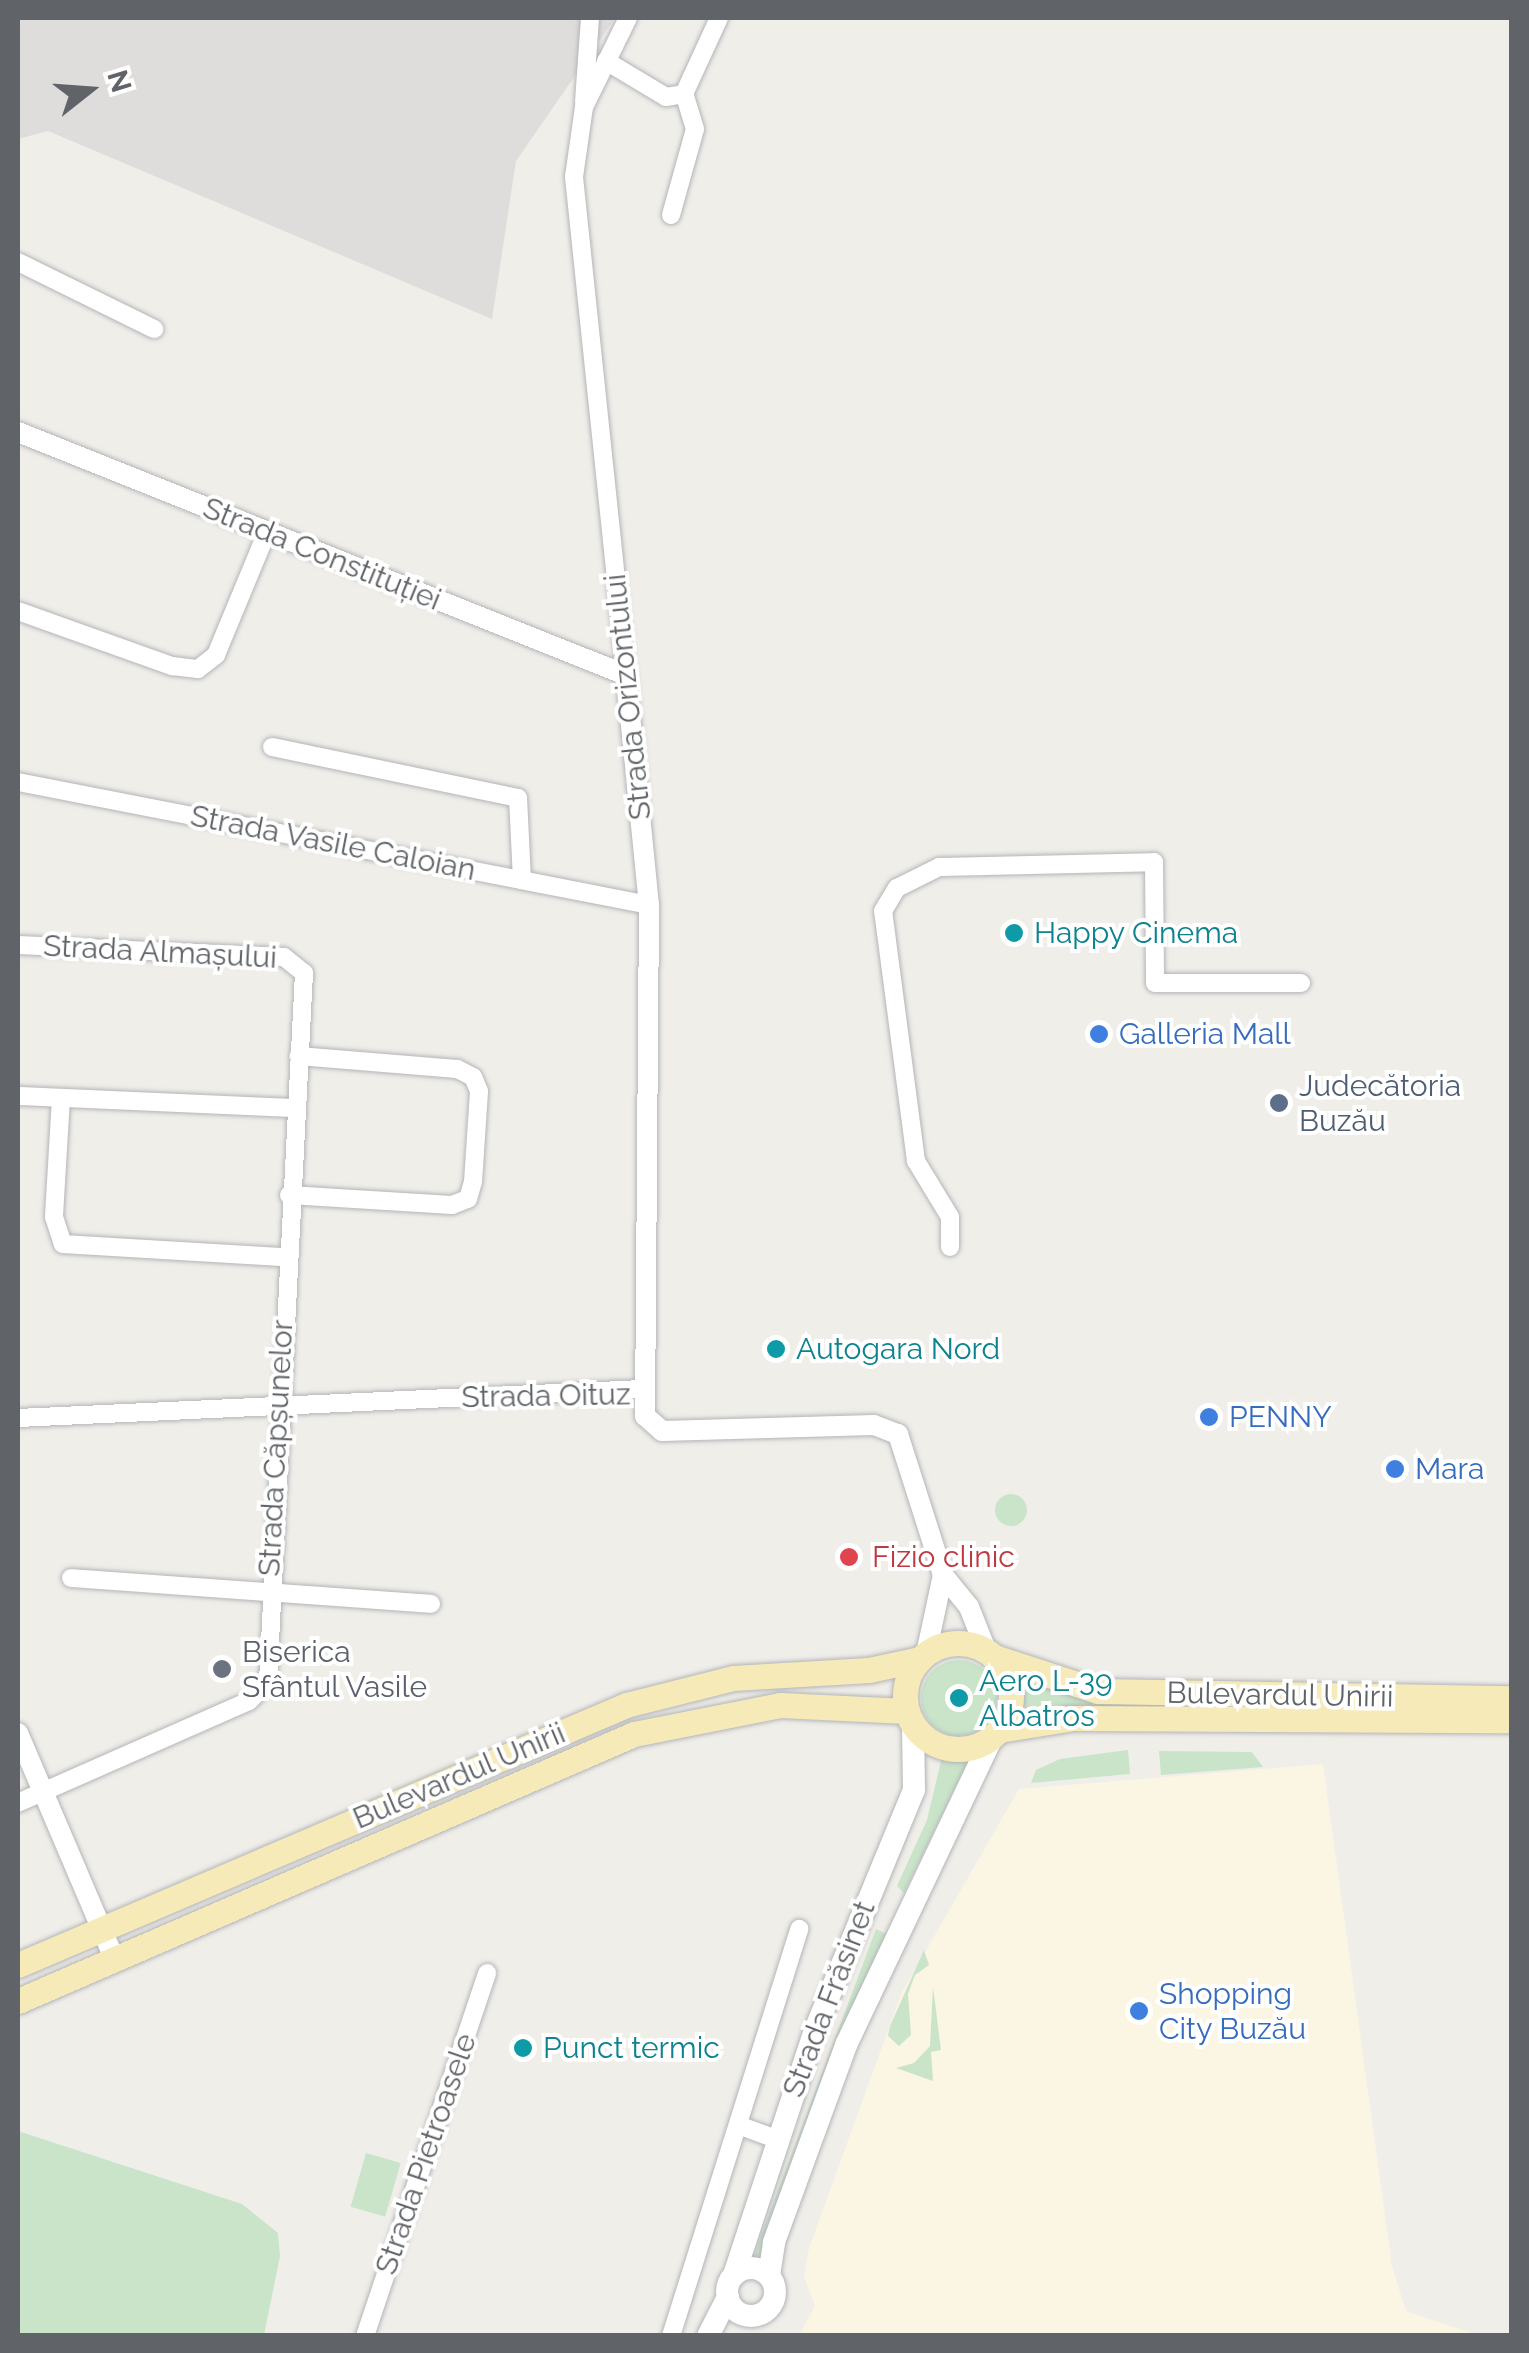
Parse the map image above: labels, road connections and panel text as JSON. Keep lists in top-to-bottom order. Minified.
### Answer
{"streets":{"main road":["Bulevardul Unirii","Strada Frăsinet"],"street":["Strada Constituției","Strada Orizontului","Strada Vasile Caloian","Strada Almașului","Strada Oituz","Strada Căpșunelor","Strada Pietroasele"]},"crossings":[["Strada Constituției","Strada Orizontului"],["Strada Orizontului","Strada Vasile Caloian"],["Strada Orizontului","Strada Oituz"],["Strada Almașului","Strada Căpșunelor"],["Strada Oituz","Strada Căpșunelor"],["Strada Oituz","Bulevardul Unirii"],["Strada Oituz","Strada Frăsinet"],["Bulevardul Unirii","Strada Frăsinet"]],"places":["Happy Cinema","Galleria Mall","Judecătoria Buzău","Autogara Nord","PENNY","Mara","Fizio clinic","Biserica Sfântul Vasile","Aero L-39 Albatros","Shopping City Buzău","Punct termic"],"north":"right"}
